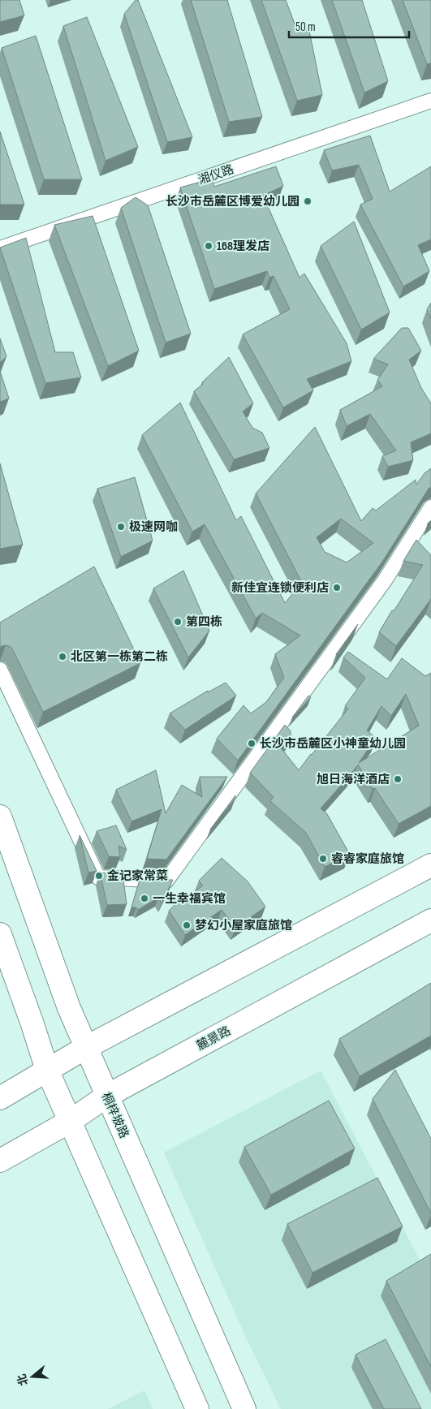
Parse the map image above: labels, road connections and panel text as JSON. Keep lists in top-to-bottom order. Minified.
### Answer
{"streets":{"main road":["麓景路","桐梓坡路"],"street":["湘仪路"]},"crossings":[["麓景路","桐梓坡路"]],"places":["长沙市岳麓区博爱幼儿园","168理发店","极速网咖","新佳宜连锁便利店","第四栋","北区第一栋第二栋","长沙市岳麓区小神童幼儿园","旭日海洋酒店","睿睿家庭旅馆","金记家常菜","一生幸福宾馆","梦幻小屋家庭旅馆"],"scale_bar":"50 m","north":"left"}
